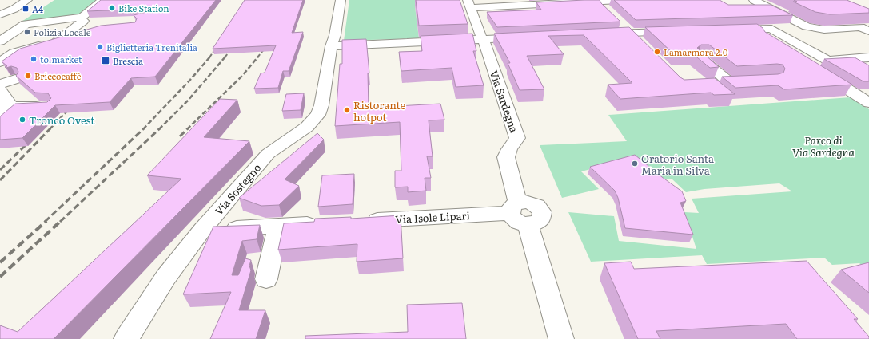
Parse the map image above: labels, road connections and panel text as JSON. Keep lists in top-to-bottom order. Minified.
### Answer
{"streets":{"street":["Via Sardegna","Via Sostegno","Via Isole Lipari"]},"crossings":[["Via Sardegna","Via Isole Lipari"]],"parks":["Parco di Via Sardegna"],"places":{"other":["Bike Station","Polizia Locale","Biglietteria Trenitalia","Lamarmora 2.0","to.market","Briccocaffè","Ristorante hotpot","Tronco Ovest","Oratorio Santa Maria in Silva"],"transit":["A4","Brescia"]}}
